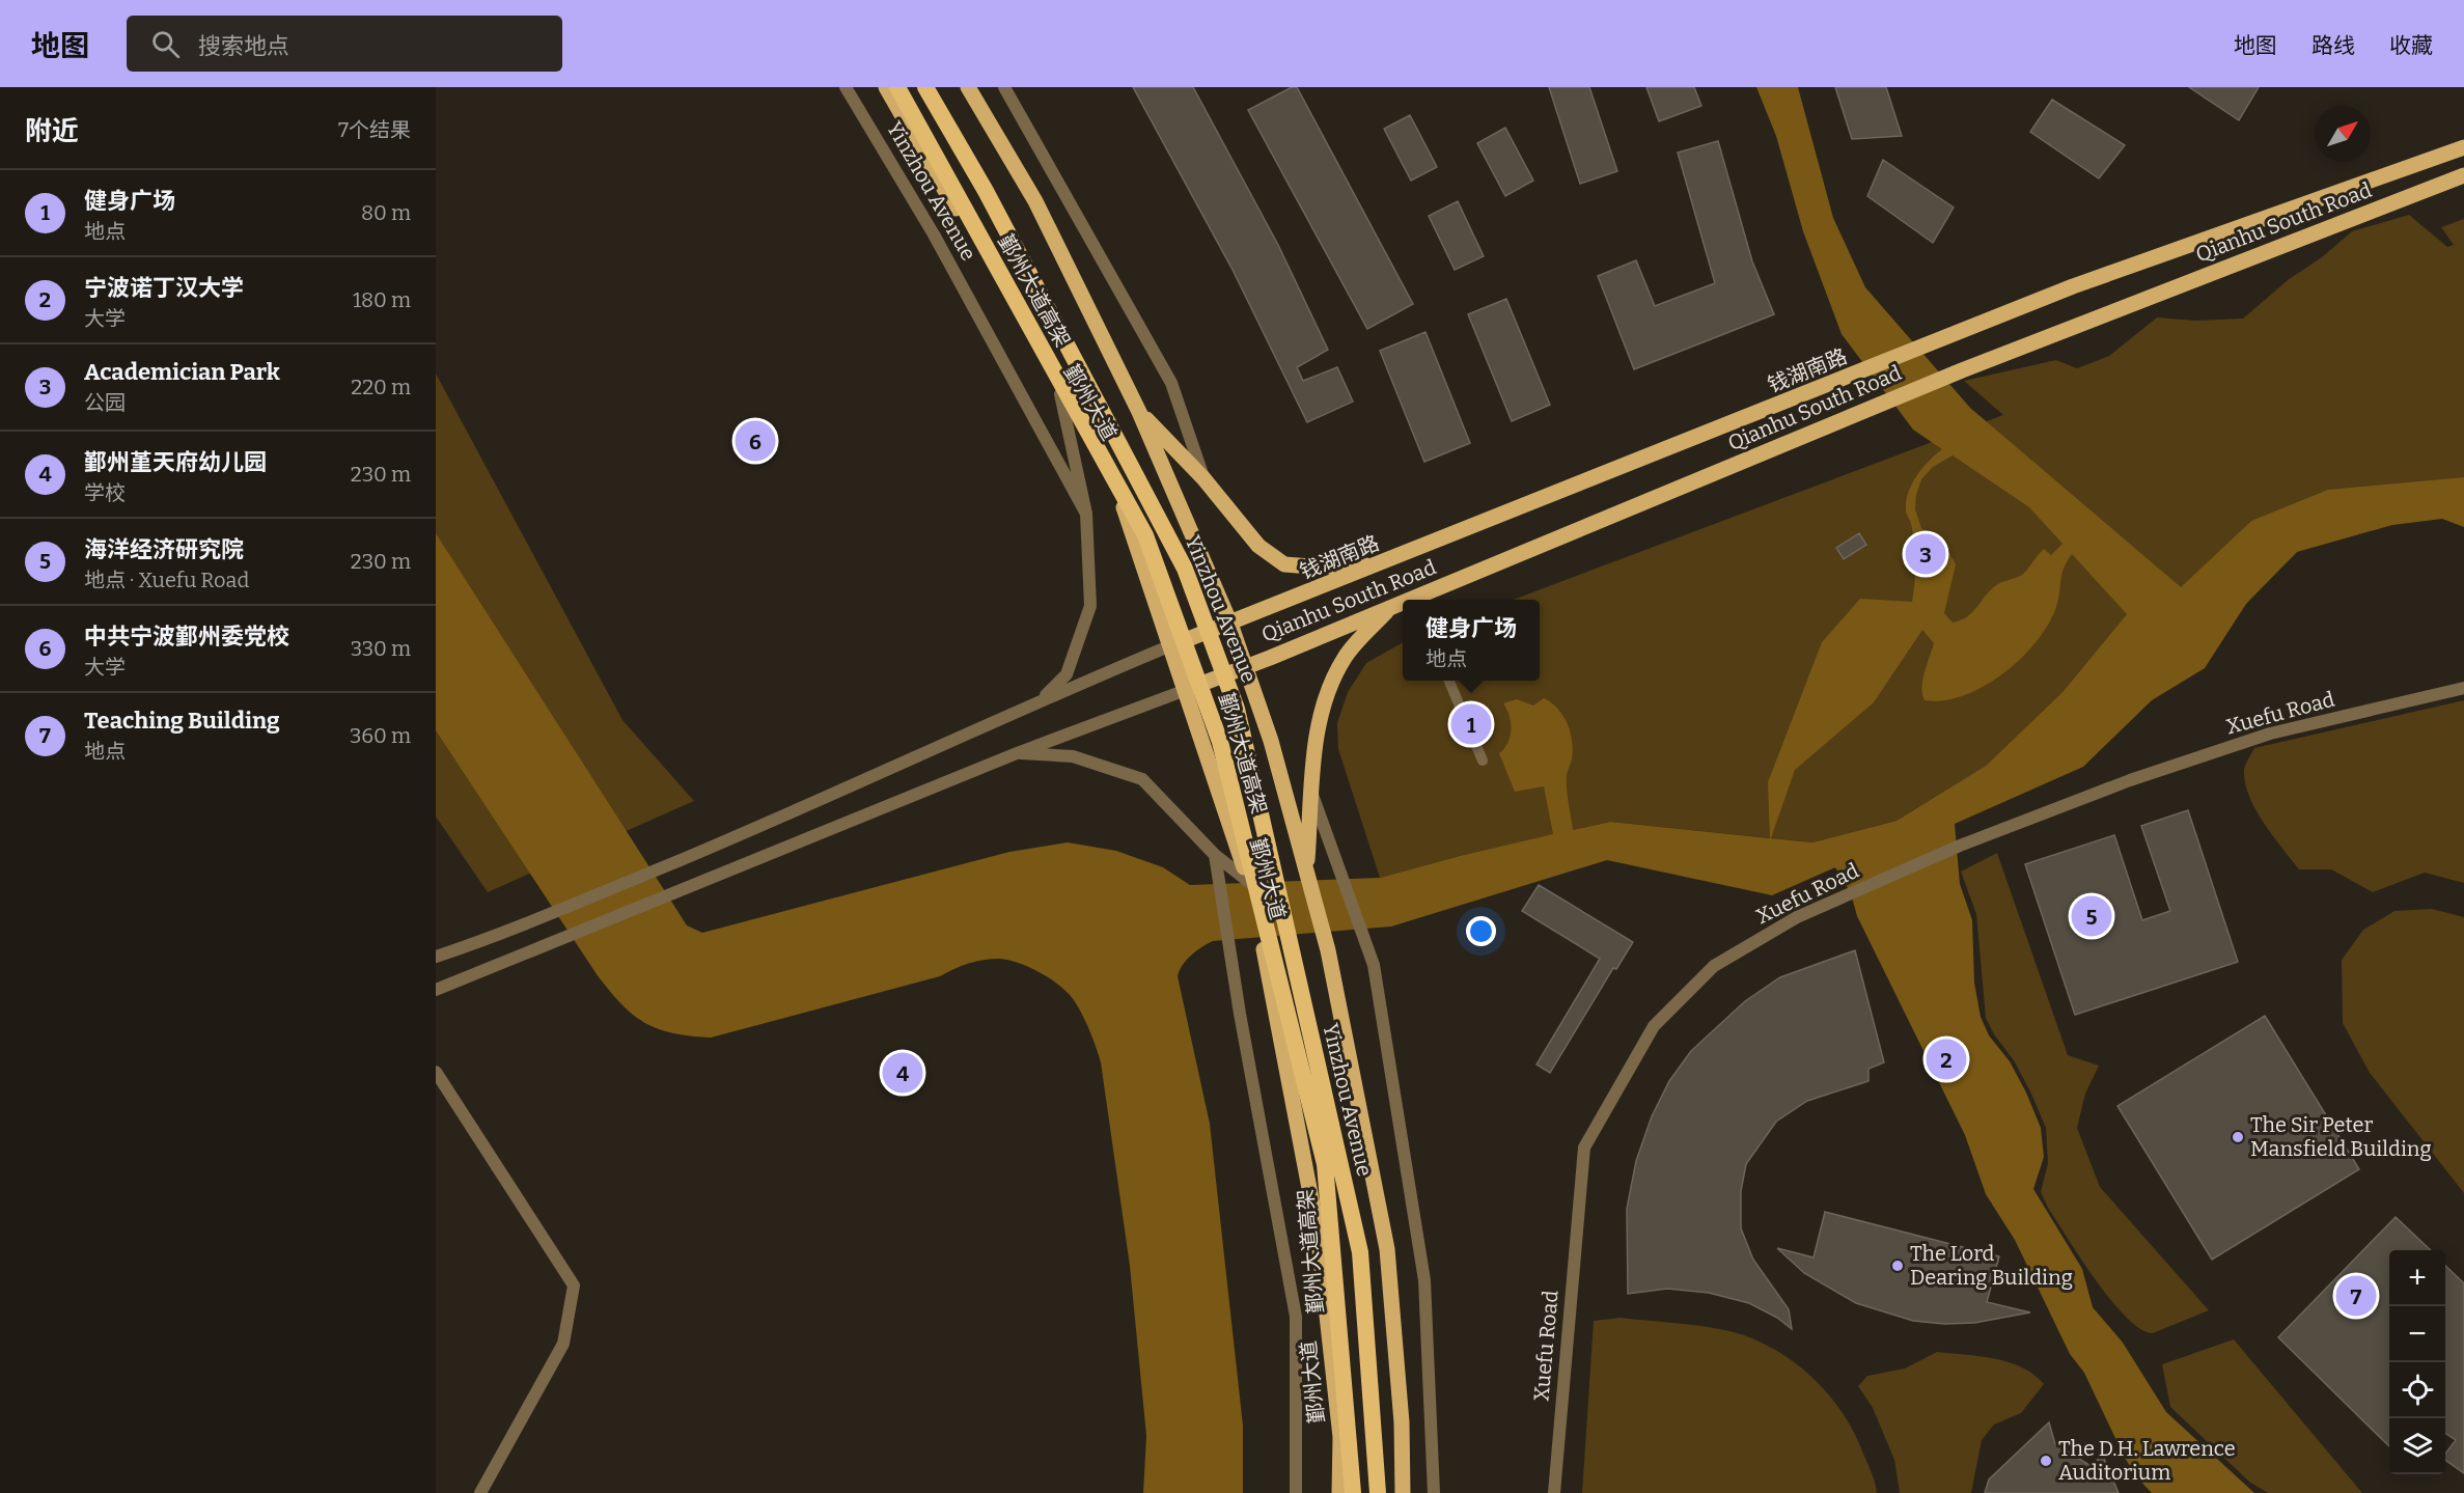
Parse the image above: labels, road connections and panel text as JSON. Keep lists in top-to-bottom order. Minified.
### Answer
{"streets":{"highway":["Yinzhou Avenue","鄞州大道高架"],"main road":["Qianhu South Road","钱湖南路","鄞州大道"],"street":["Xuefu Road"]},"crossings":[["Yinzhou Avenue","Qianhu South Road"],["Yinzhou Avenue","钱湖南路"],["Qianhu South Road","鄞州大道"],["钱湖南路","鄞州大道"]],"places":["The Sir Peter Mansfield Building","The Lord Dearing Building","The D.H. Lawrence Auditorium"],"north":"top right","page":{"header":"地图","search":"搜索地点","nav":["地图","路线","收藏"],"heading":["附近","7个结果"],"list":[{"mark":"1","name":"健身广场","note":"地点","value":"80 m"},{"mark":"2","name":"宁波诺丁汉大学","note":"大学","value":"180 m"},{"mark":"3","name":"Academician Park","note":"公园","value":"220 m"},{"mark":"4","name":"鄞州堇天府幼儿园","note":"学校","value":"230 m"},{"mark":"5","name":"海洋经济研究院","note":"地点 · Xuefu Road","value":"230 m"},{"mark":"6","name":"中共宁波鄞州委党校","note":"大学","value":"330 m"},{"mark":"7","name":"Teaching Building","note":"地点","value":"360 m"}],"pins":["6","3","1","5","2","4","7"],"popup":["健身广场","地点"],"map_buttons":["+","−"]}}
